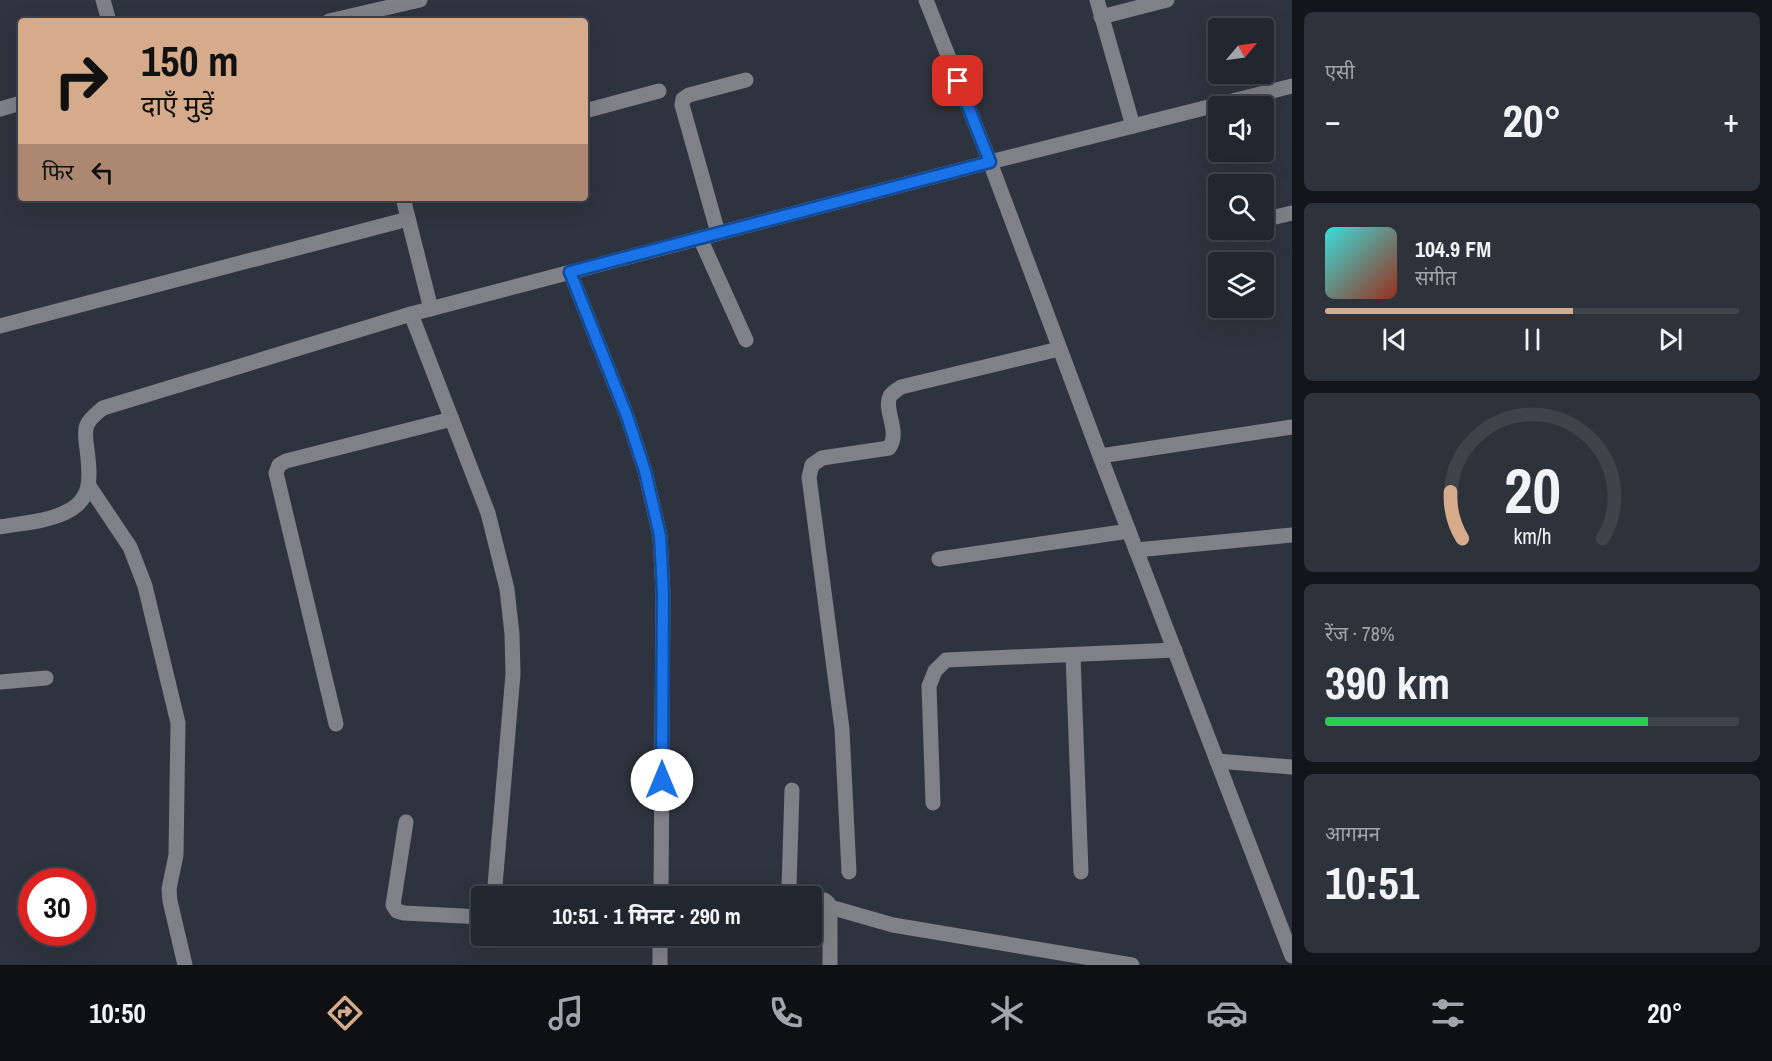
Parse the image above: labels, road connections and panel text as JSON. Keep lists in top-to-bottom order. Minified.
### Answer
{"north":"top right","page":{"tile":["एसी",["रेंज · 78%","390 km"],["आगमन","10:51"]],"turn":["150 m","दाएँ मुड़ें"],"heat":["−","20°","+"],"then":"फिर","song":["104.9 FM","संगीत"],"limit":"30","trip":"10:51 · 1 मिनट · 290 m","tabs":["10:50","20°"],"gauge":["20","km/h"]}}
